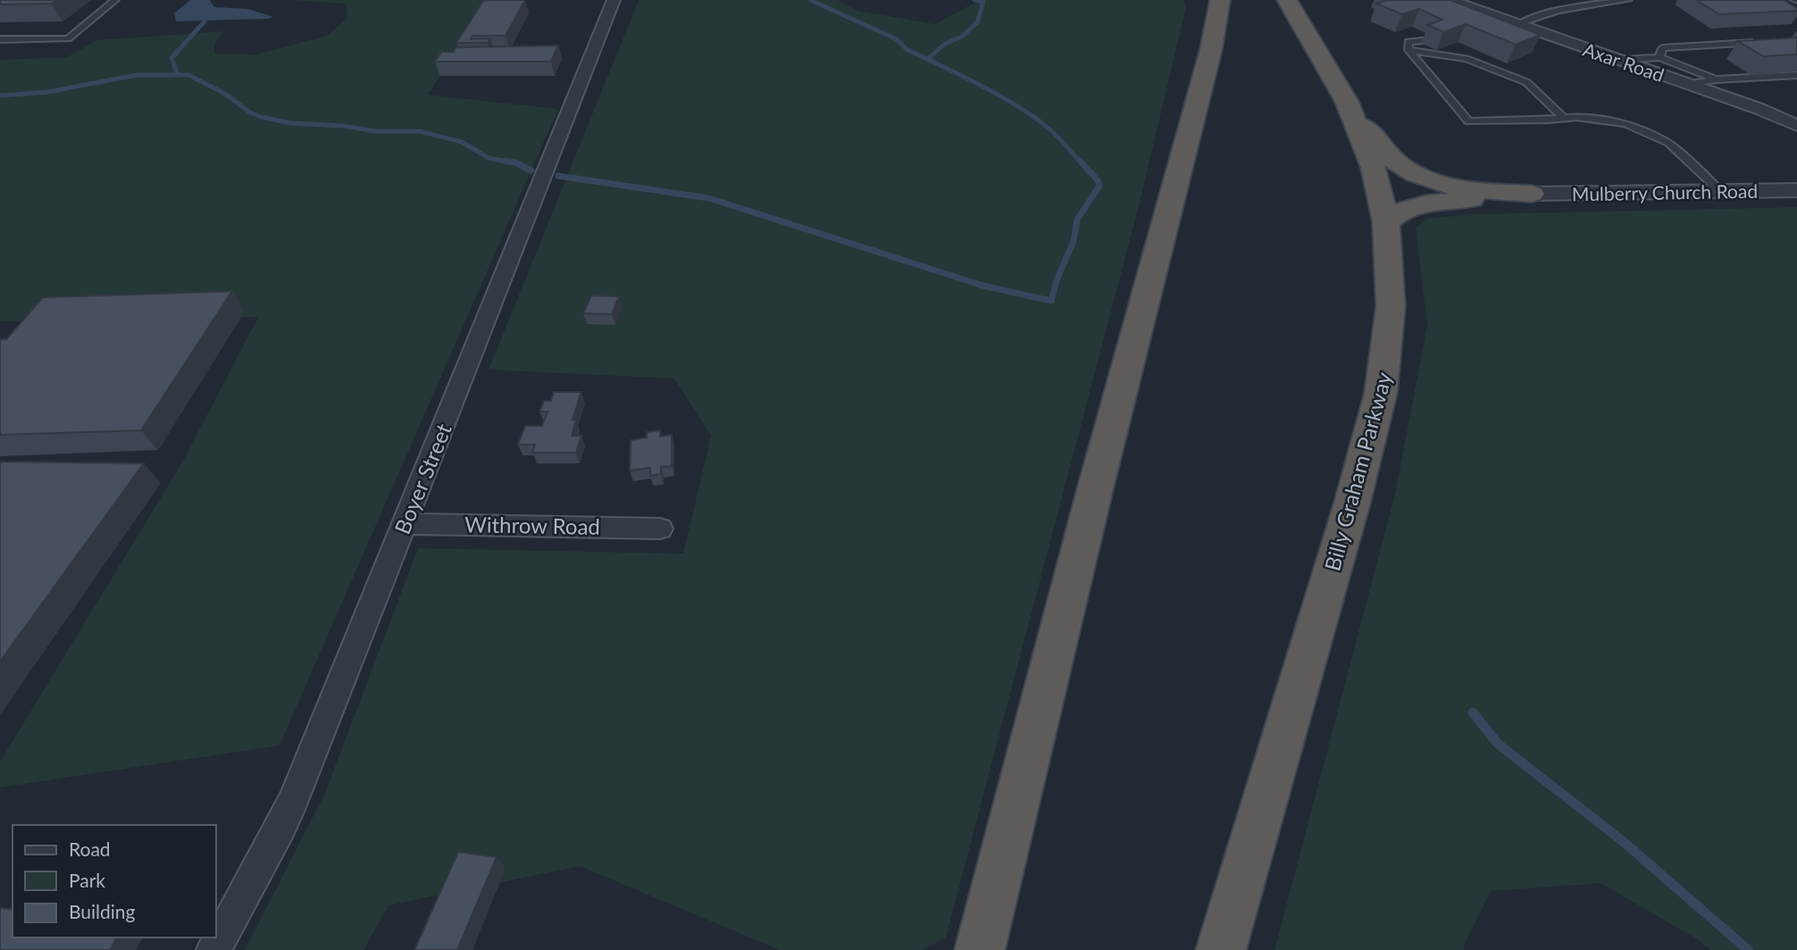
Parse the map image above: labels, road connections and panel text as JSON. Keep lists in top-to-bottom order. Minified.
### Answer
{"streets":{"highway":["Billy Graham Parkway"],"street":["Axar Road","Mulberry Church Road","Boyer Street","Withrow Road"]},"crossings":[["Boyer Street","Withrow Road"]],"legend":["Road","Park","Building"]}
